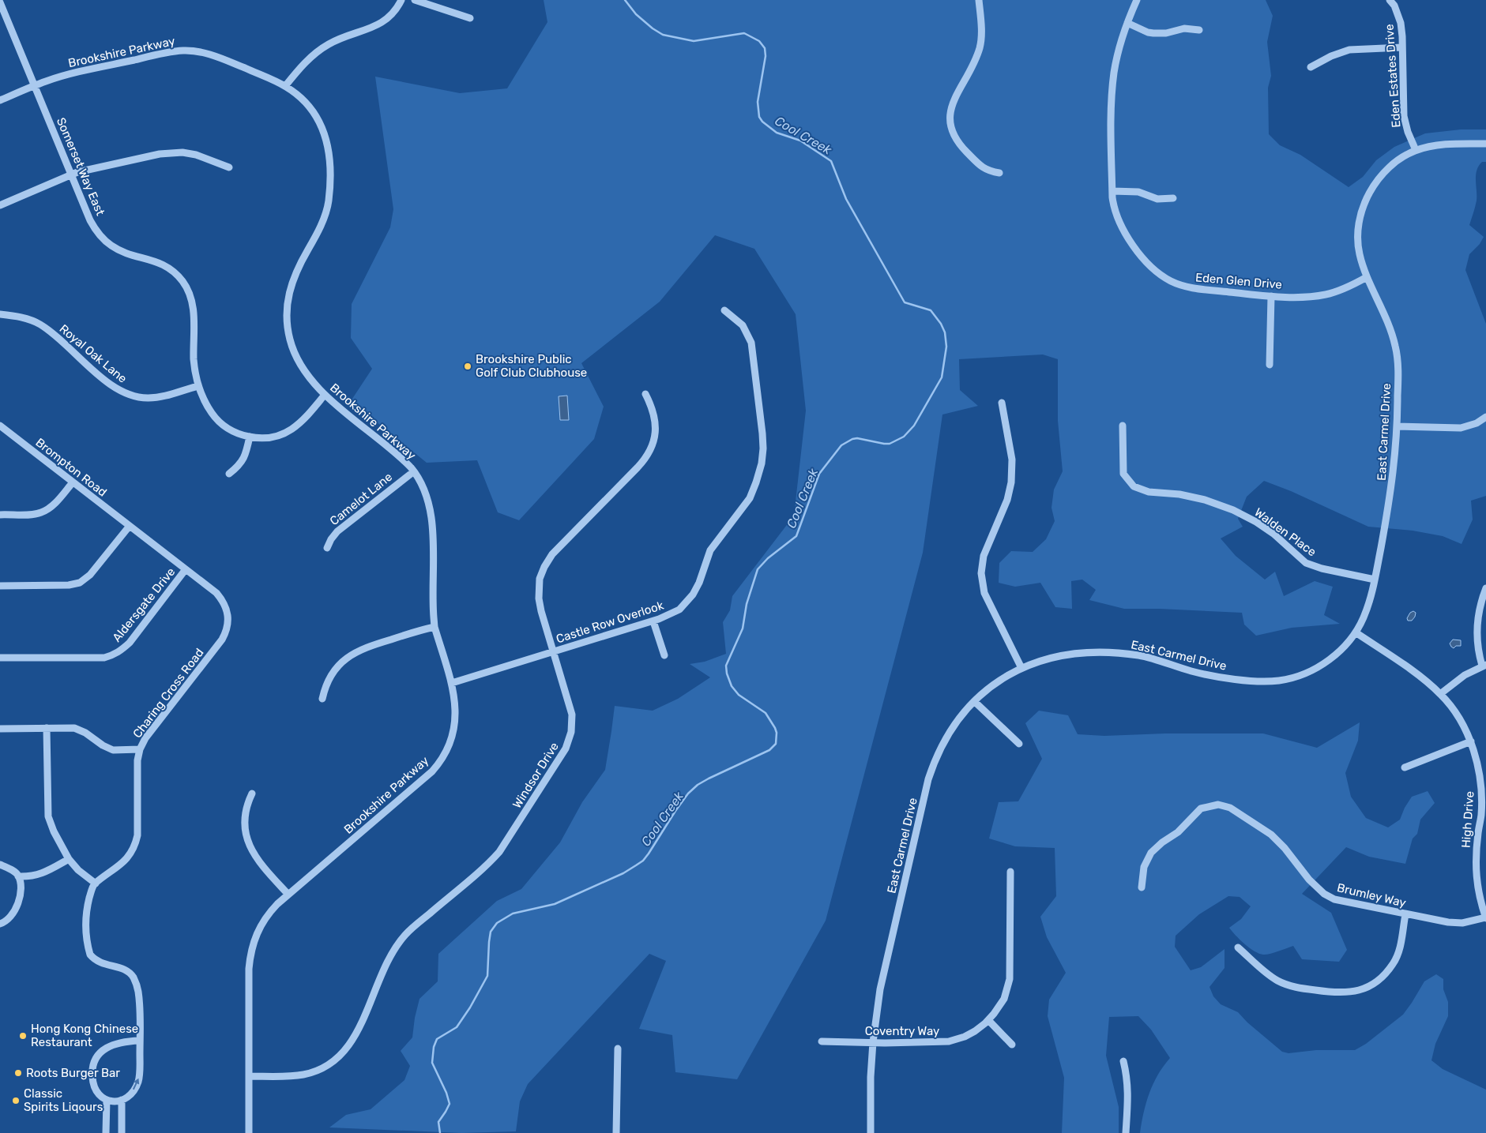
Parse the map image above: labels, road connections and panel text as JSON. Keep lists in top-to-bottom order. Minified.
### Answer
{"streets":{"street":["Brookshire Parkway","Eden Estates Drive","Somerset Way East","Eden Glen Drive","Royal Oak Lane","East Carmel Drive","Brompton Road","Camelot Lane","Walden Place","Aldersgate Drive","Castle Row Overlook","Charing Cross Road","Windsor Drive","High Drive","Brumley Way","Coventry Way"]},"crossings":[["Brookshire Parkway","Somerset Way East"],["Brookshire Parkway","Camelot Lane"],["Brookshire Parkway","Castle Row Overlook"],["Brookshire Parkway","Windsor Drive"],["Eden Estates Drive","East Carmel Drive"],["Somerset Way East","Royal Oak Lane"],["Eden Glen Drive","East Carmel Drive"],["East Carmel Drive","Walden Place"],["East Carmel Drive","High Drive"],["East Carmel Drive","Coventry Way"],["Brompton Road","Charing Cross Road"],["Aldersgate Drive","Charing Cross Road"],["Castle Row Overlook","Windsor Drive"],["High Drive","Brumley Way"]],"water":["Cool Creek"],"places":["Brookshire Public Golf Club Clubhouse","Hong Kong Chinese Restaurant","Roots Burger Bar","Classic Spirits Liqours"]}
